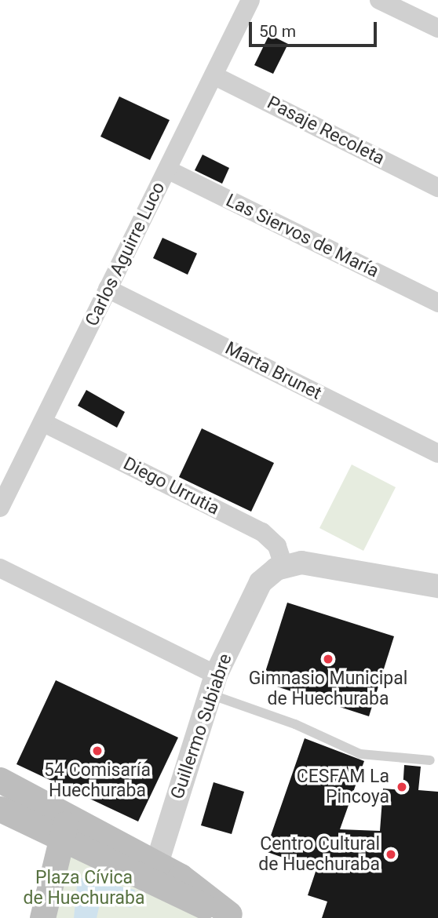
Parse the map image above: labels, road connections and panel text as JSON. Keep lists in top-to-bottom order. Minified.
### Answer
{"streets":{"street":["Pasaje Recoleta","Las Siervos de María","Carlos Aguirre Luco","Marta Brunet","Diego Urrutia","Guillermo Subiabre"]},"crossings":[["Pasaje Recoleta","Carlos Aguirre Luco"],["Las Siervos de María","Carlos Aguirre Luco"],["Carlos Aguirre Luco","Marta Brunet"],["Carlos Aguirre Luco","Diego Urrutia"],["Diego Urrutia","Guillermo Subiabre"]],"parks":["Plaza Cívica de Huechuraba"],"places":["Gimnasio Municipal de Huechuraba","54 Comisaría Huechuraba","CESFAM La Pincoya","Centro Cultural de Huechuraba"],"scale_bar":"50 m"}
